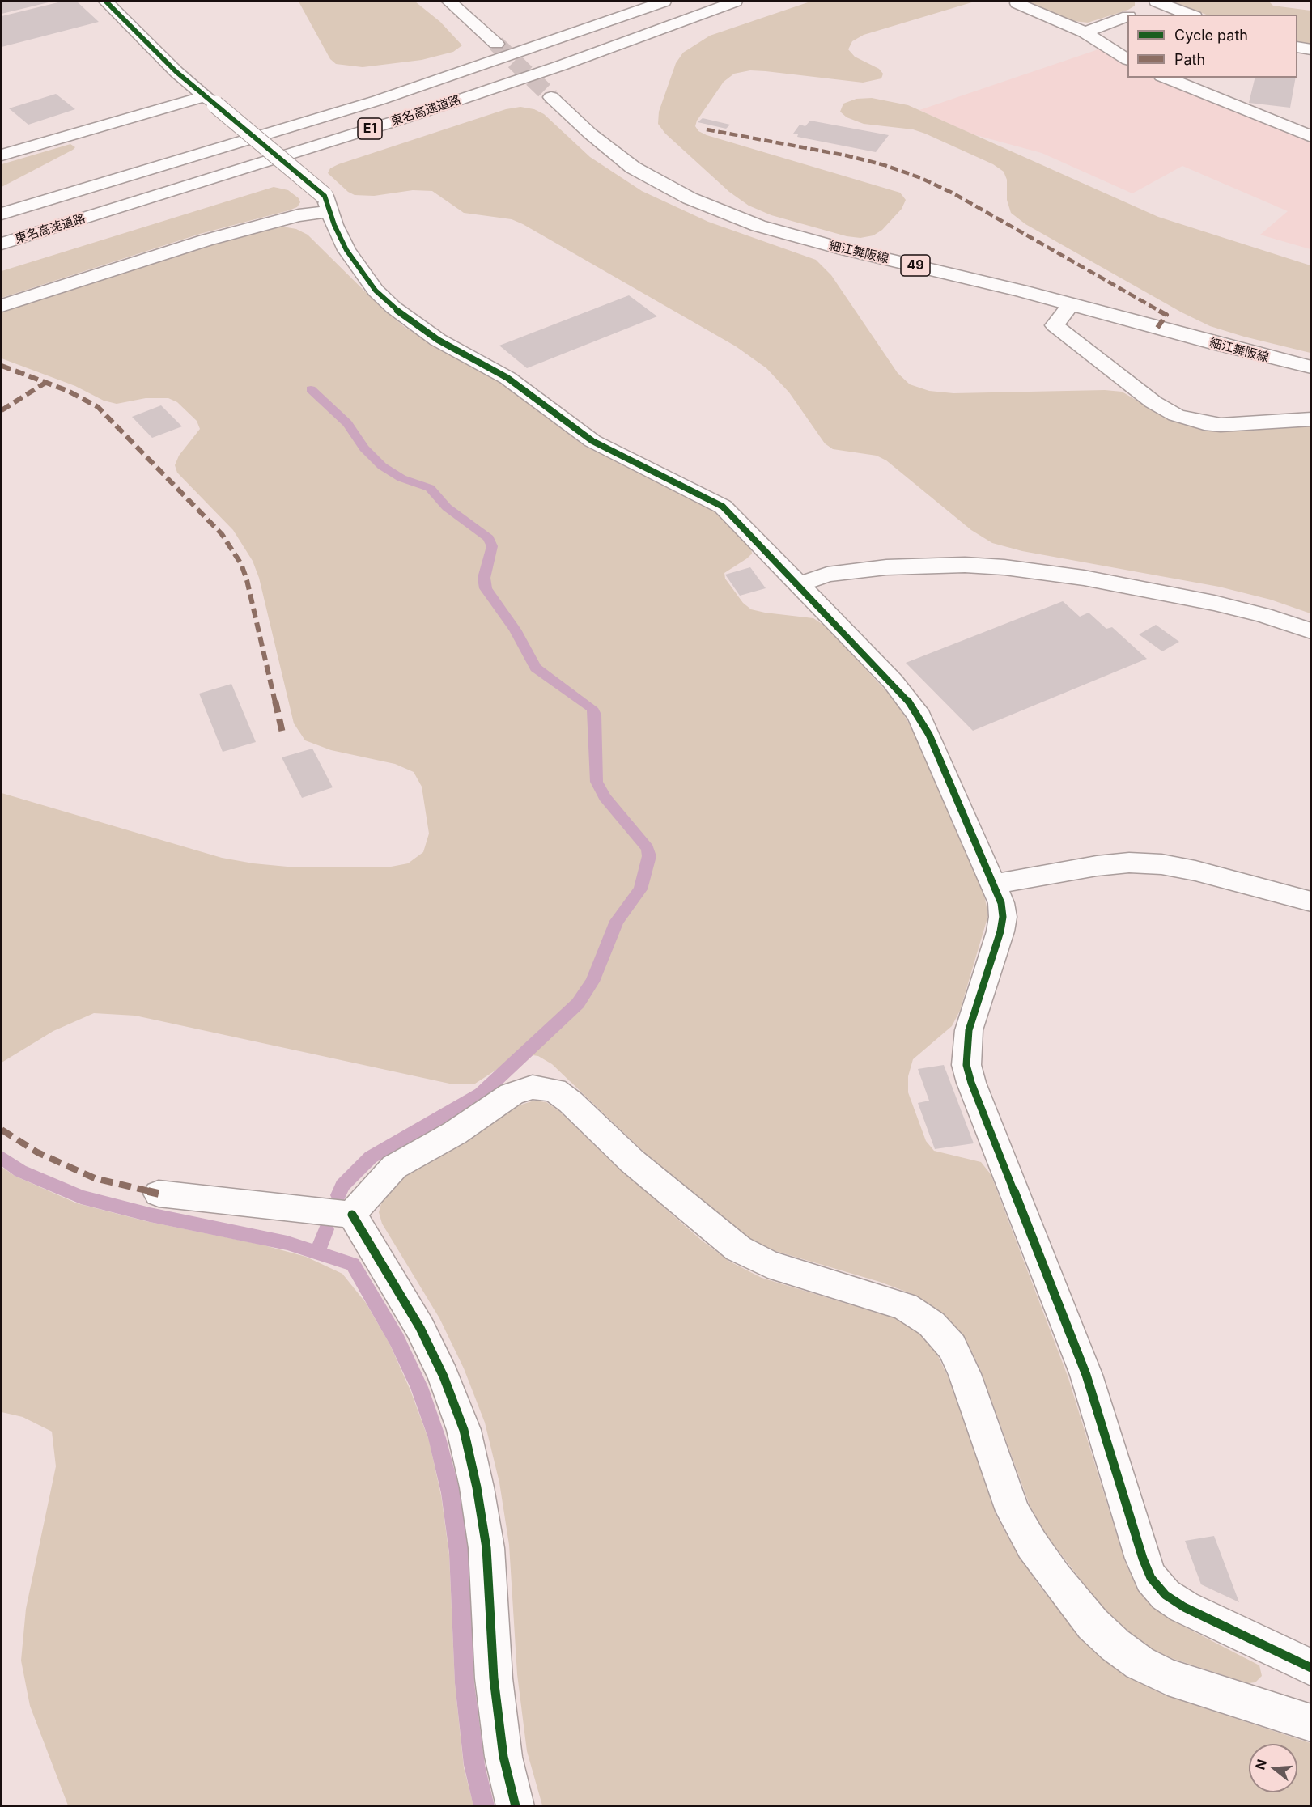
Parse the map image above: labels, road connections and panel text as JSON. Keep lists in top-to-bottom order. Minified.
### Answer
{"streets":{"main road":["東名高速道路","E1","細江舞阪線","49"]},"legend":["Cycle path","Path"],"north":"left"}
